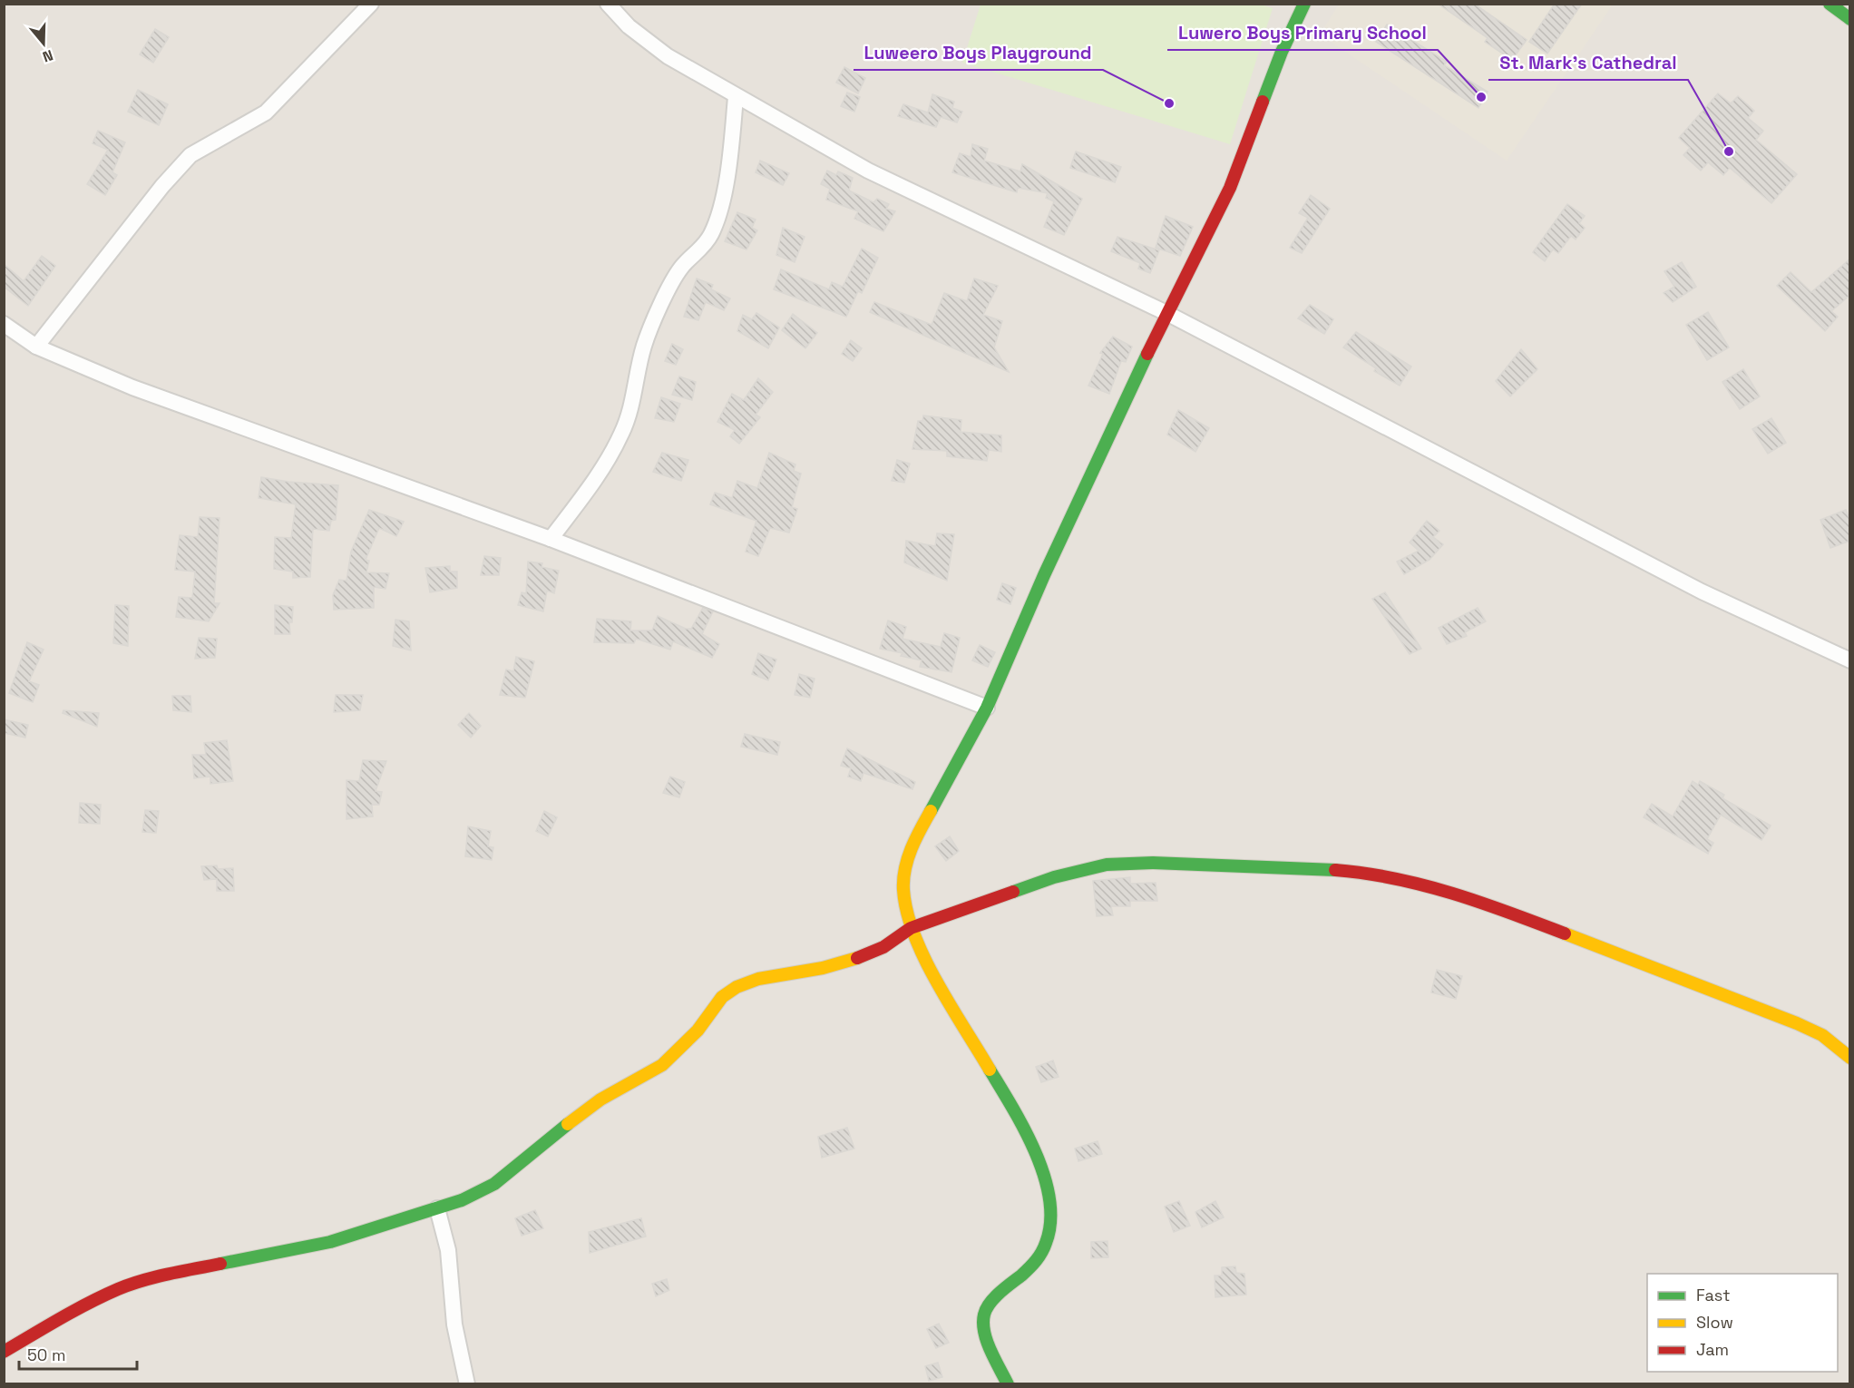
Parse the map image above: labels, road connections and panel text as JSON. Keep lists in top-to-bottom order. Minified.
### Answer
{"places":["Luwero Boys Primary School","Luweero Boys Playground","St. Mark's Cathedral"],"legend":["Fast","Slow","Jam"],"scale_bar":"50 m","north":"bottom"}
